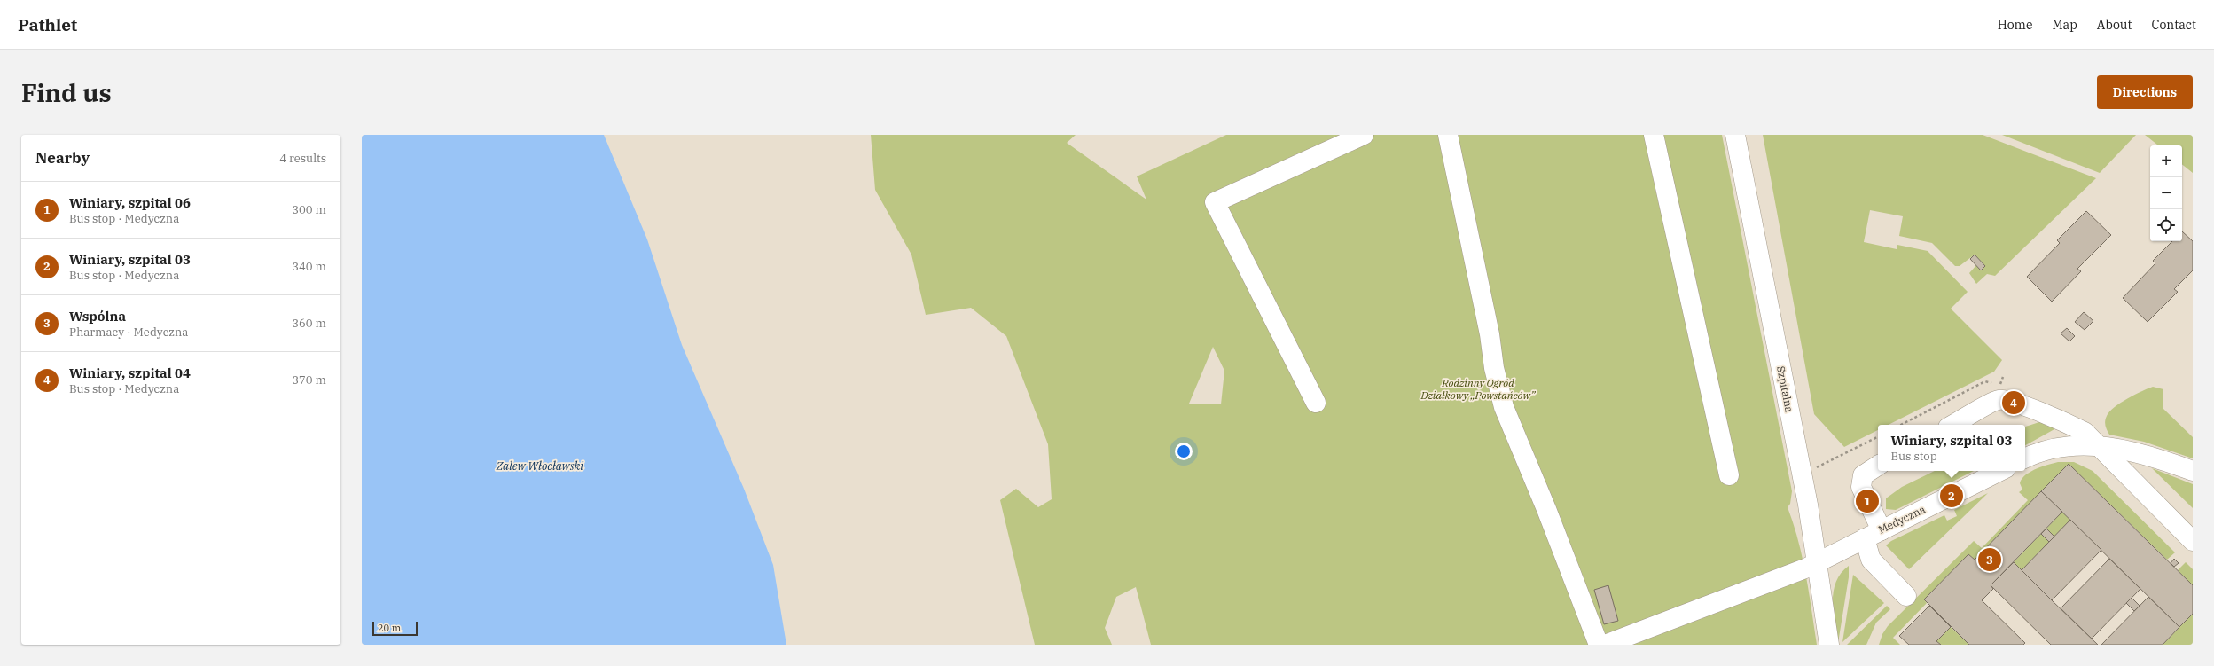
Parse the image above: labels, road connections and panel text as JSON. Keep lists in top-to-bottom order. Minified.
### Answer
{"streets":{"street":["Szpitalna","Medyczna"]},"crossings":[["Szpitalna","Medyczna"]],"water":["Zalew Włocławski"],"parks":["Rodzinny Ogród Działkowy „Powstańców”"],"scale_bar":"20 m","page":{"header":"Pathlet","nav":["Home","Map","About","Contact"],"buttons":"Directions","title":"Find us","heading":["Nearby","4 results"],"map_buttons":["+","−"],"list":[{"mark":"1","name":"Winiary, szpital 06","note":"Bus stop · Medyczna","value":"300 m"},{"mark":"2","name":"Winiary, szpital 03","note":"Bus stop · Medyczna","value":"340 m"},{"mark":"3","name":"Wspólna","note":"Pharmacy · Medyczna","value":"360 m"},{"mark":"4","name":"Winiary, szpital 04","note":"Bus stop · Medyczna","value":"370 m"}],"pins":["4","2","1","3"],"popup":["Winiary, szpital 03","Bus stop"],"scale":"20 m"}}
